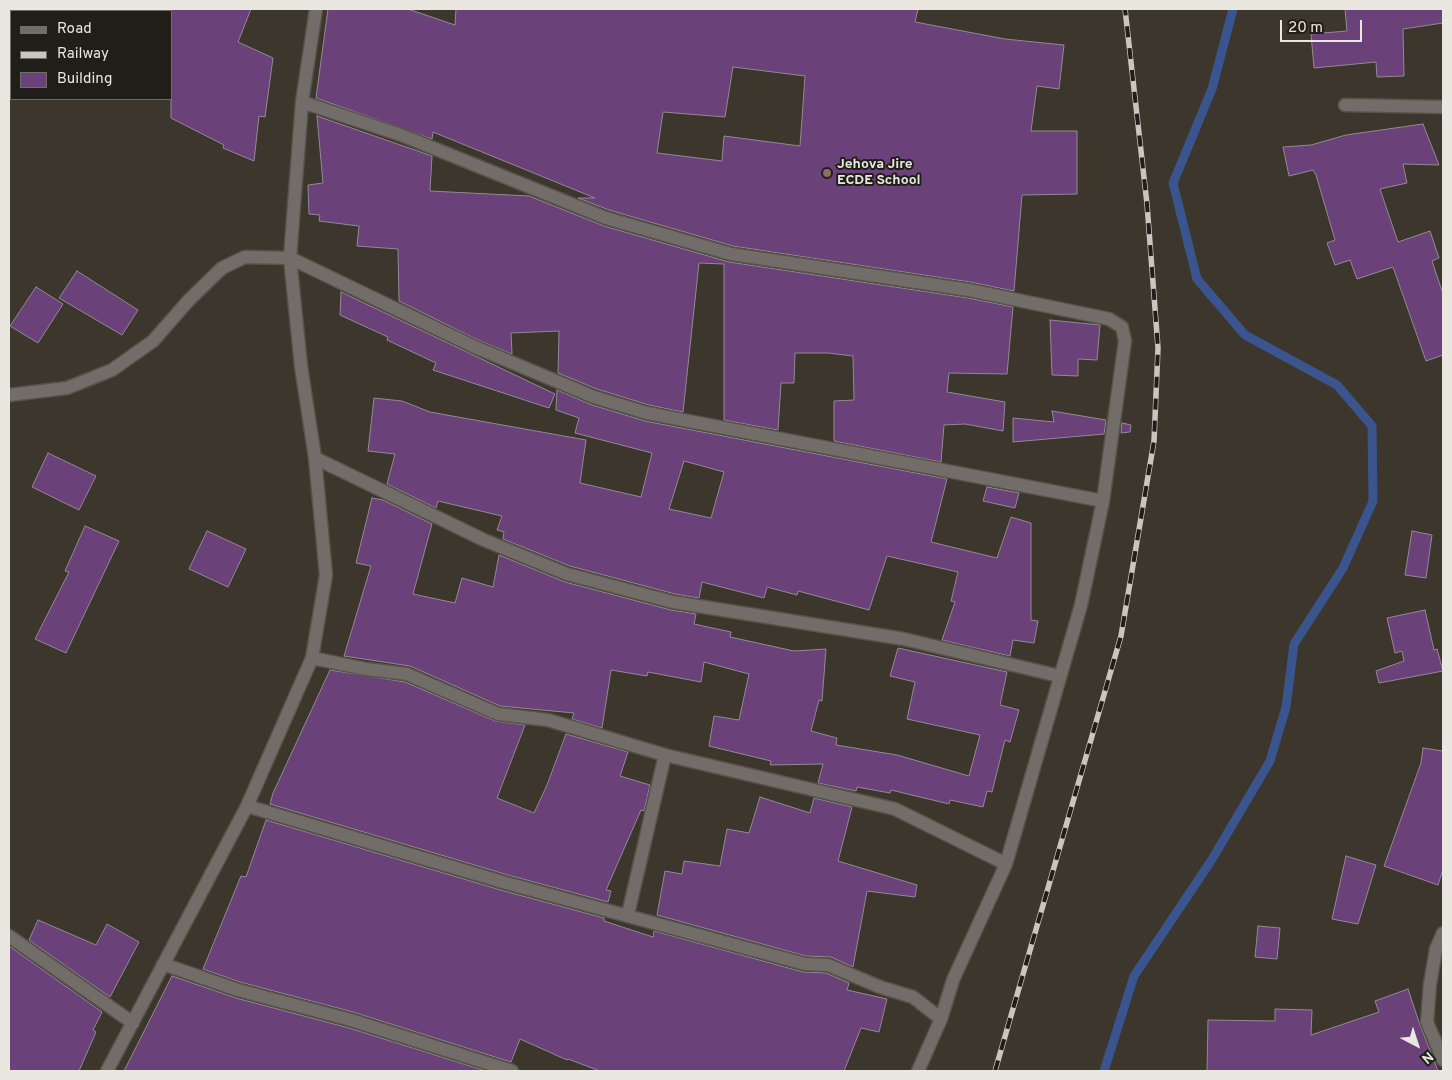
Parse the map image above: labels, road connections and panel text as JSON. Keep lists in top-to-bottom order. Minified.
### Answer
{"places":["Jehova Jire ECDE School"],"legend":["Road","Railway","Building"],"scale_bar":"20 m","north":"bottom right"}
